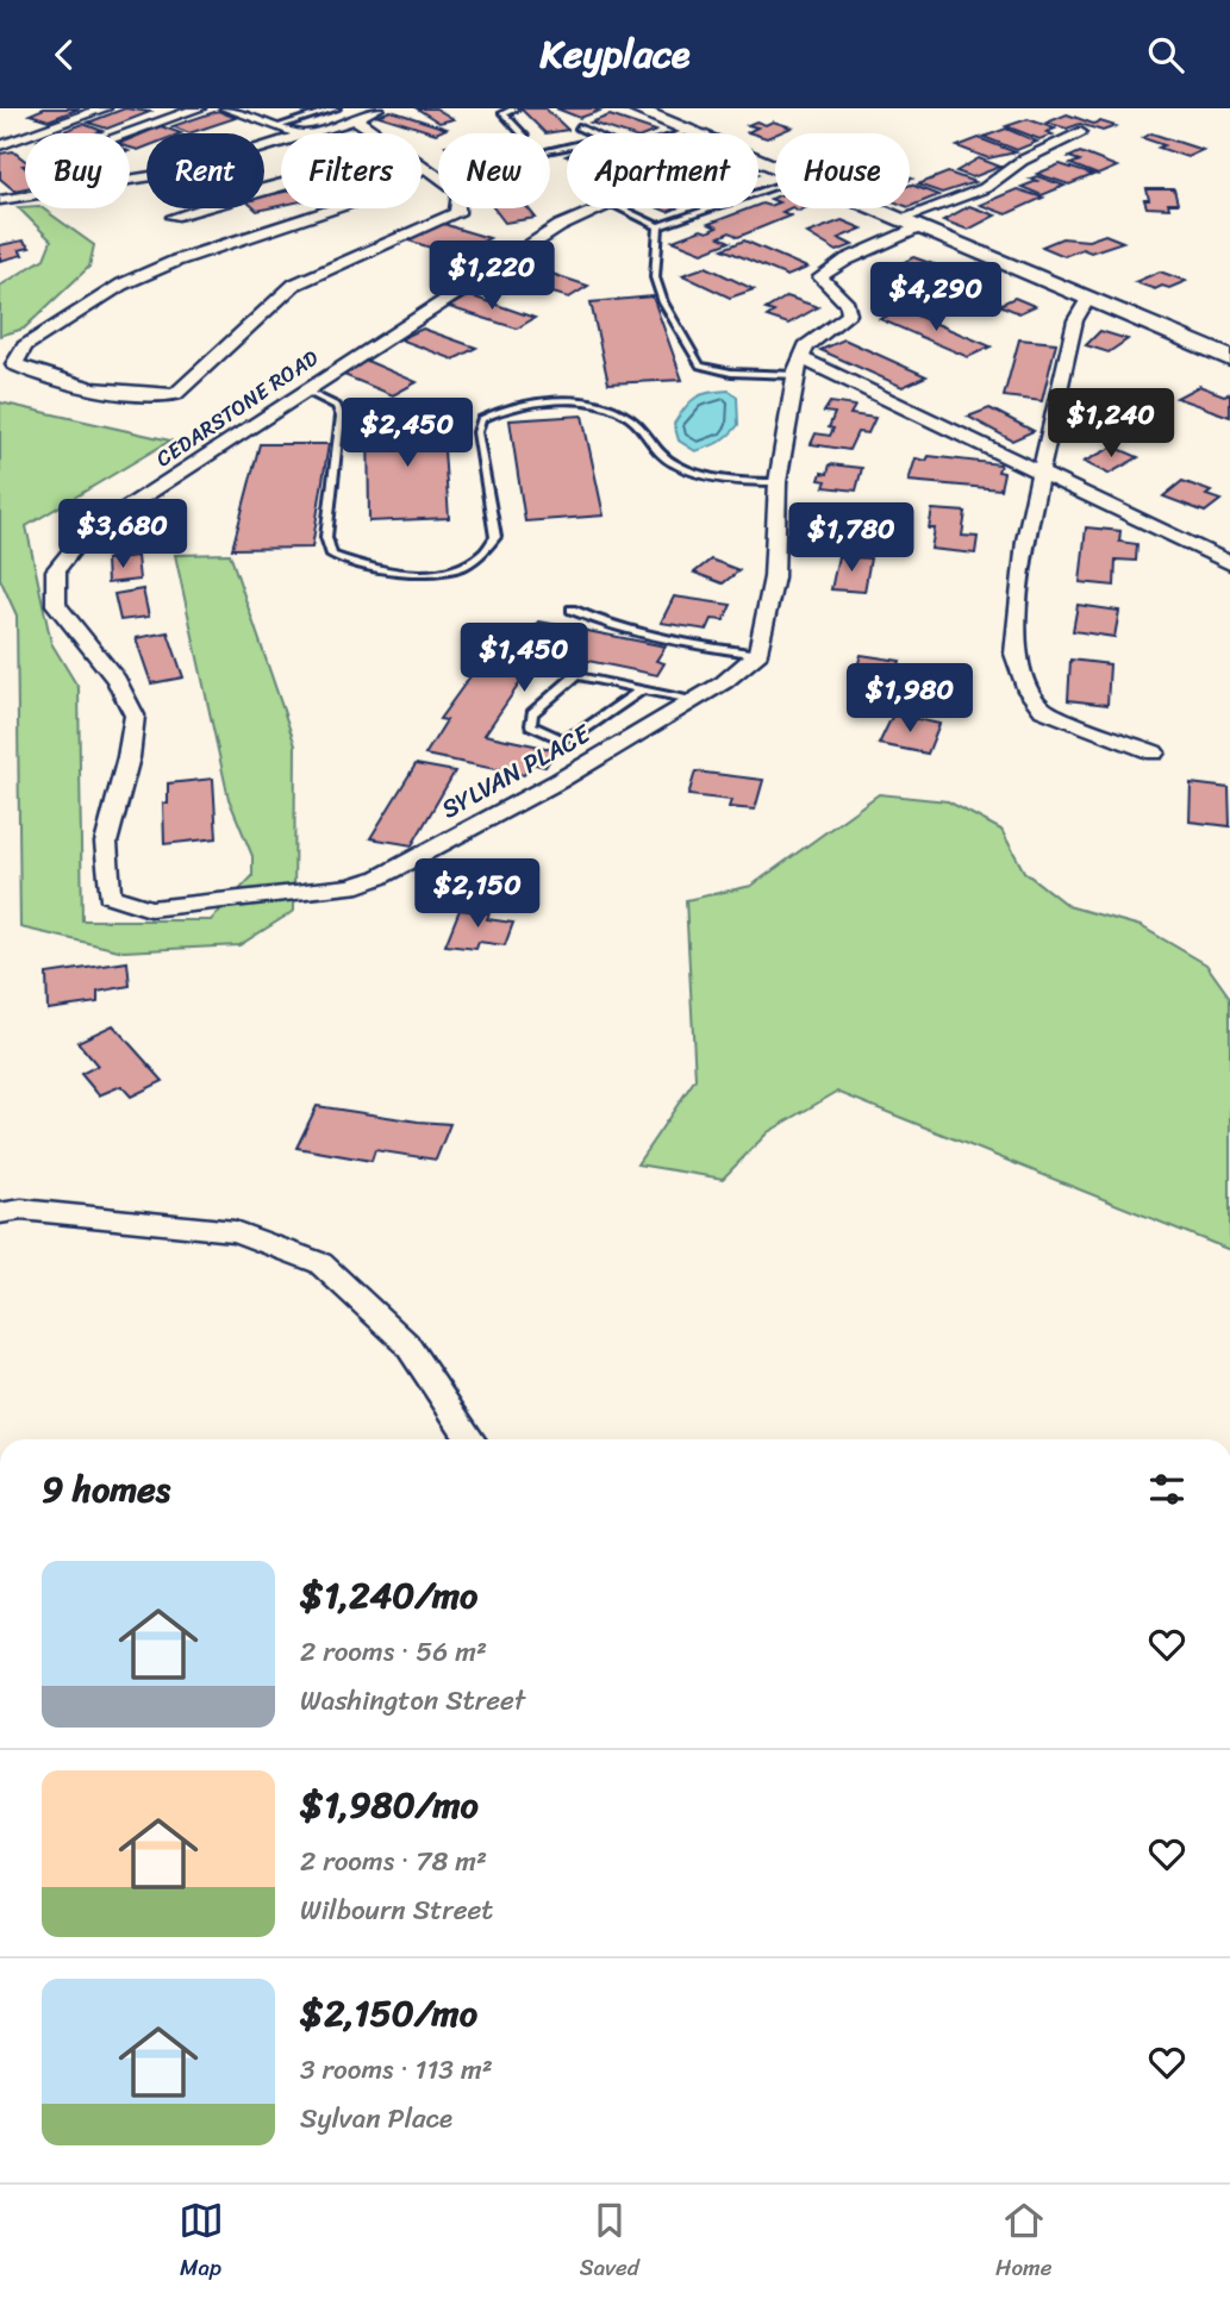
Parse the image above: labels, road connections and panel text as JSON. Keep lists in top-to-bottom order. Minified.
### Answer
{"streets":{"street":["CEDARSTONE ROAD","SYLVAN PLACE"]},"crossings":[["CEDARSTONE ROAD","SYLVAN PLACE"]],"page":{"header":"Keyplace","chip":["Buy","Rent","Filters","New","Apartment","House"],"price":["$1,220","$4,290","$1,240","$2,450","$3,680","$1,780","$1,450","$1,980","$2,150"],"heading":"9 homes","list":[{"name":"$1,240/mo","note":"2 rooms · 56 m² · Washington Street"},{"name":"$1,980/mo","note":"2 rooms · 78 m² · Wilbourn Street"},{"name":"$2,150/mo","note":"3 rooms · 113 m² · Sylvan Place"}],"tabs":["Map","Saved","Home"]}}
